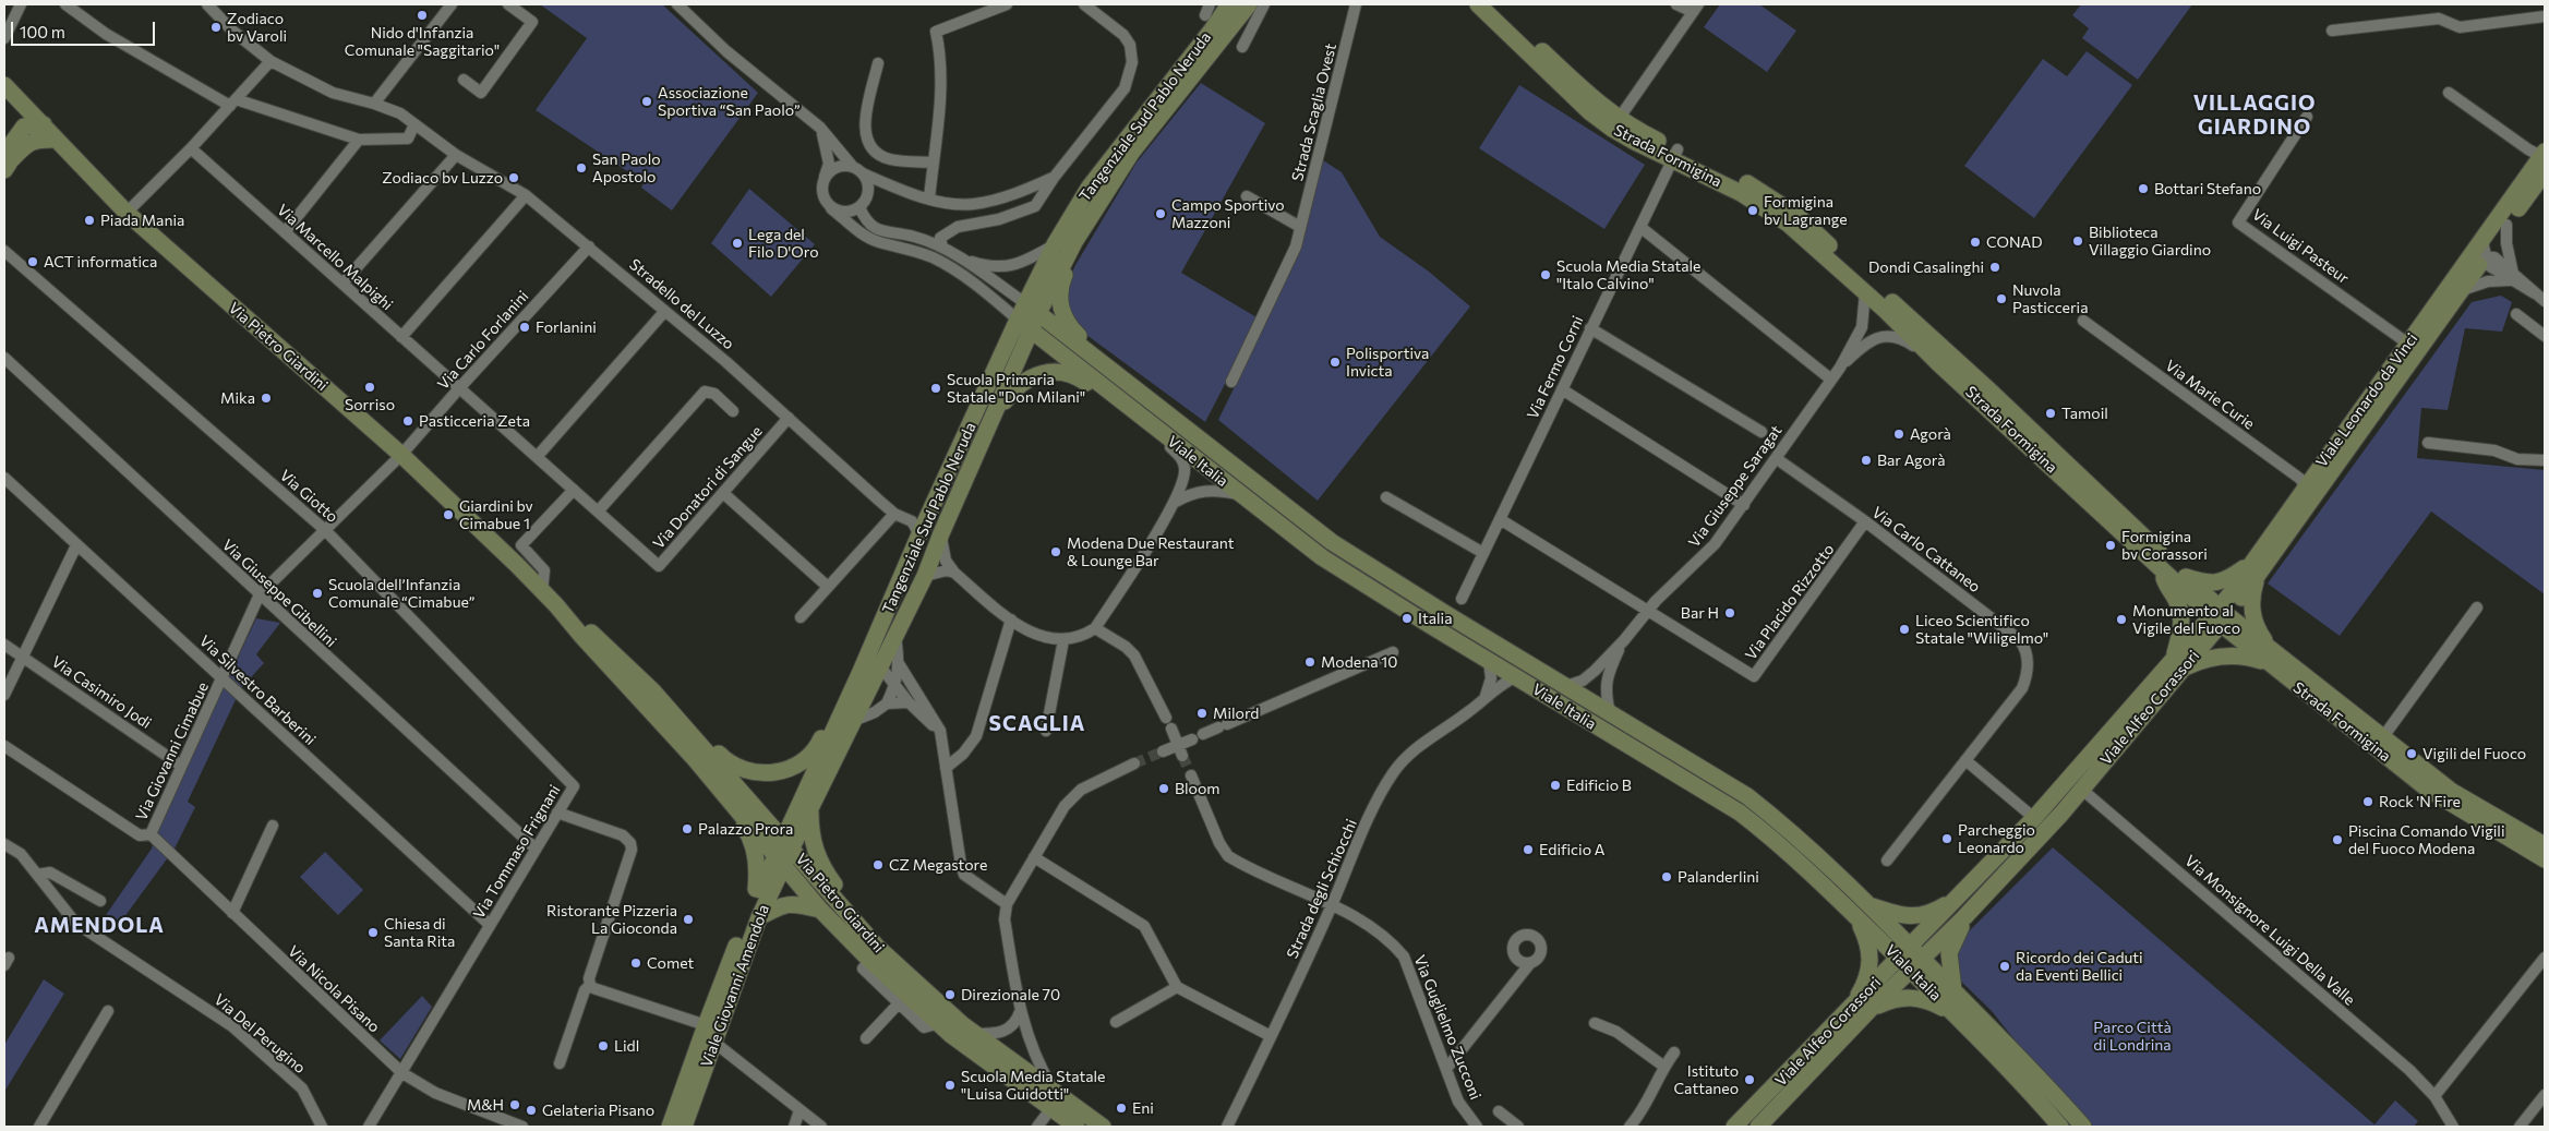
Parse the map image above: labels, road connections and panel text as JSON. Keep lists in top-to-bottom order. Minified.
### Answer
{"streets":{"main road":["Tangenziale Sud Pablo Neruda","Strada Formigina","Via Pietro Giardini","Viale Leonardo da Vinci","Viale Italia","Viale Alfeo Corassori","Viale Giovanni Amendola"],"street":["Strada Scaglia Ovest","Via Luigi Pasteur","Via Marcello Malpighi","Stradello del Luzzo","Via Carlo Forlanini","Via Fermo Corni","Via Marie Curie","Via Giuseppe Saragat","Via Donatori di Sangue","Via Giotto","Via Carlo Cattaneo","Via Giuseppe Gibellini","Via Placido Rizzotto","Via Silvestro Barberini","Via Casimiro Jodi","Via Giovanni Cimabue","Via Tommaso Frignani","Strada degli Schiocchi","Via Monsignore Luigi Della Valle","Via Nicola Pisano","Via Guglielmo Zucconi","Via Del Perugino"]},"crossings":[["Tangenziale Sud Pablo Neruda","Stradello del Luzzo"],["Tangenziale Sud Pablo Neruda","Via Pietro Giardini"],["Tangenziale Sud Pablo Neruda","Viale Italia"],["Tangenziale Sud Pablo Neruda","Viale Giovanni Amendola"],["Strada Formigina","Via Fermo Corni"],["Strada Formigina","Via Giuseppe Saragat"],["Strada Formigina","Viale Alfeo Corassori"],["Via Luigi Pasteur","Viale Leonardo da Vinci"],["Via Marcello Malpighi","Via Carlo Forlanini"],["Via Marcello Malpighi","Via Donatori di Sangue"],["Stradello del Luzzo","Via Carlo Forlanini"],["Stradello del Luzzo","Via Donatori di Sangue"],["Via Carlo Forlanini","Via Pietro Giardini"],["Via Carlo Forlanini","Via Donatori di Sangue"],["Via Carlo Forlanini","Via Giovanni Cimabue"],["Via Pietro Giardini","Via Giovanni Cimabue"],["Via Pietro Giardini","Viale Giovanni Amendola"],["Via Marie Curie","Viale Leonardo da Vinci"],["Viale Leonardo da Vinci","Viale Alfeo Corassori"],["Viale Italia","Via Giuseppe Saragat"],["Viale Italia","Viale Alfeo Corassori"],["Viale Italia","Strada degli Schiocchi"],["Via Giuseppe Saragat","Via Carlo Cattaneo"],["Via Giuseppe Saragat","Via Placido Rizzotto"],["Via Giotto","Via Giovanni Cimabue"],["Via Giotto","Via Tommaso Frignani"],["Via Carlo Cattaneo","Via Placido Rizzotto"],["Via Giuseppe Gibellini","Via Giovanni Cimabue"],["Via Giuseppe Gibellini","Via Tommaso Frignani"],["Via Silvestro Barberini","Via Giovanni Cimabue"],["Via Silvestro Barberini","Via Tommaso Frignani"],["Via Casimiro Jodi","Via Giovanni Cimabue"],["Viale Alfeo Corassori","Via Monsignore Luigi Della Valle"],["Via Giovanni Cimabue","Via Nicola Pisano"],["Via Tommaso Frignani","Via Nicola Pisano"],["Strada degli Schiocchi","Via Guglielmo Zucconi"]],"districts":["VILLAGGIO GIARDINO","SCAGLIA","AMENDOLA"],"parks":["Parco Città di Londrina"],"places":["Nido d'Infanzia Comunale \"Saggitario\"","Zodiaco bv Varoli","Associazione Sportiva “San Paolo”","San Paolo Apostolo","Zodiaco bv Luzzo","Bottari Stefano","Formigina bv Lagrange","Campo Sportivo Mazzoni","Piada Mania","Biblioteca Villaggio Giardino","CONAD","Lega del Filo D'Oro","ACT informatica","Dondi Casalinghi","Scuola Media Statale \"Italo Calvino\"","Nuvola Pasticceria","Forlanini","Polisportiva Invicta","Sorriso","Scuola Primaria Statale \"Don Milani\"","Mika","Tamoil","Pasticceria Zeta","Agorà","Bar Agorà","Giardini bv Cimabue 1","Formigina bv Corassori","Modena Due Restaurant & Lounge Bar","Scuola dell’Infanzia Comunale “Cimabue”","Bar H","Italia","Monumento al Vigile del Fuoco","Liceo Scientifico Statale \"Wiligelmo\"","Modena 10","Milord","Vigili del Fuoco","Edificio B","Bloom","Rock 'N Fire","Palazzo Prora","Parcheggio Leonardo","Piscina Comando Vigili del Fuoco Modena","Edificio A","CZ Megastore","Palanderlini","Ristorante Pizzeria La Gioconda","Chiesa di Santa Rita","Comet","Ricordo dei Caduti da Eventi Bellici","Direzionale 70","Lidl","Istituto Cattaneo","Scuola Media Statale \"Luisa Guidotti\"","M&H","Eni","Gelateria Pisano"],"scale_bar":"100 m"}
